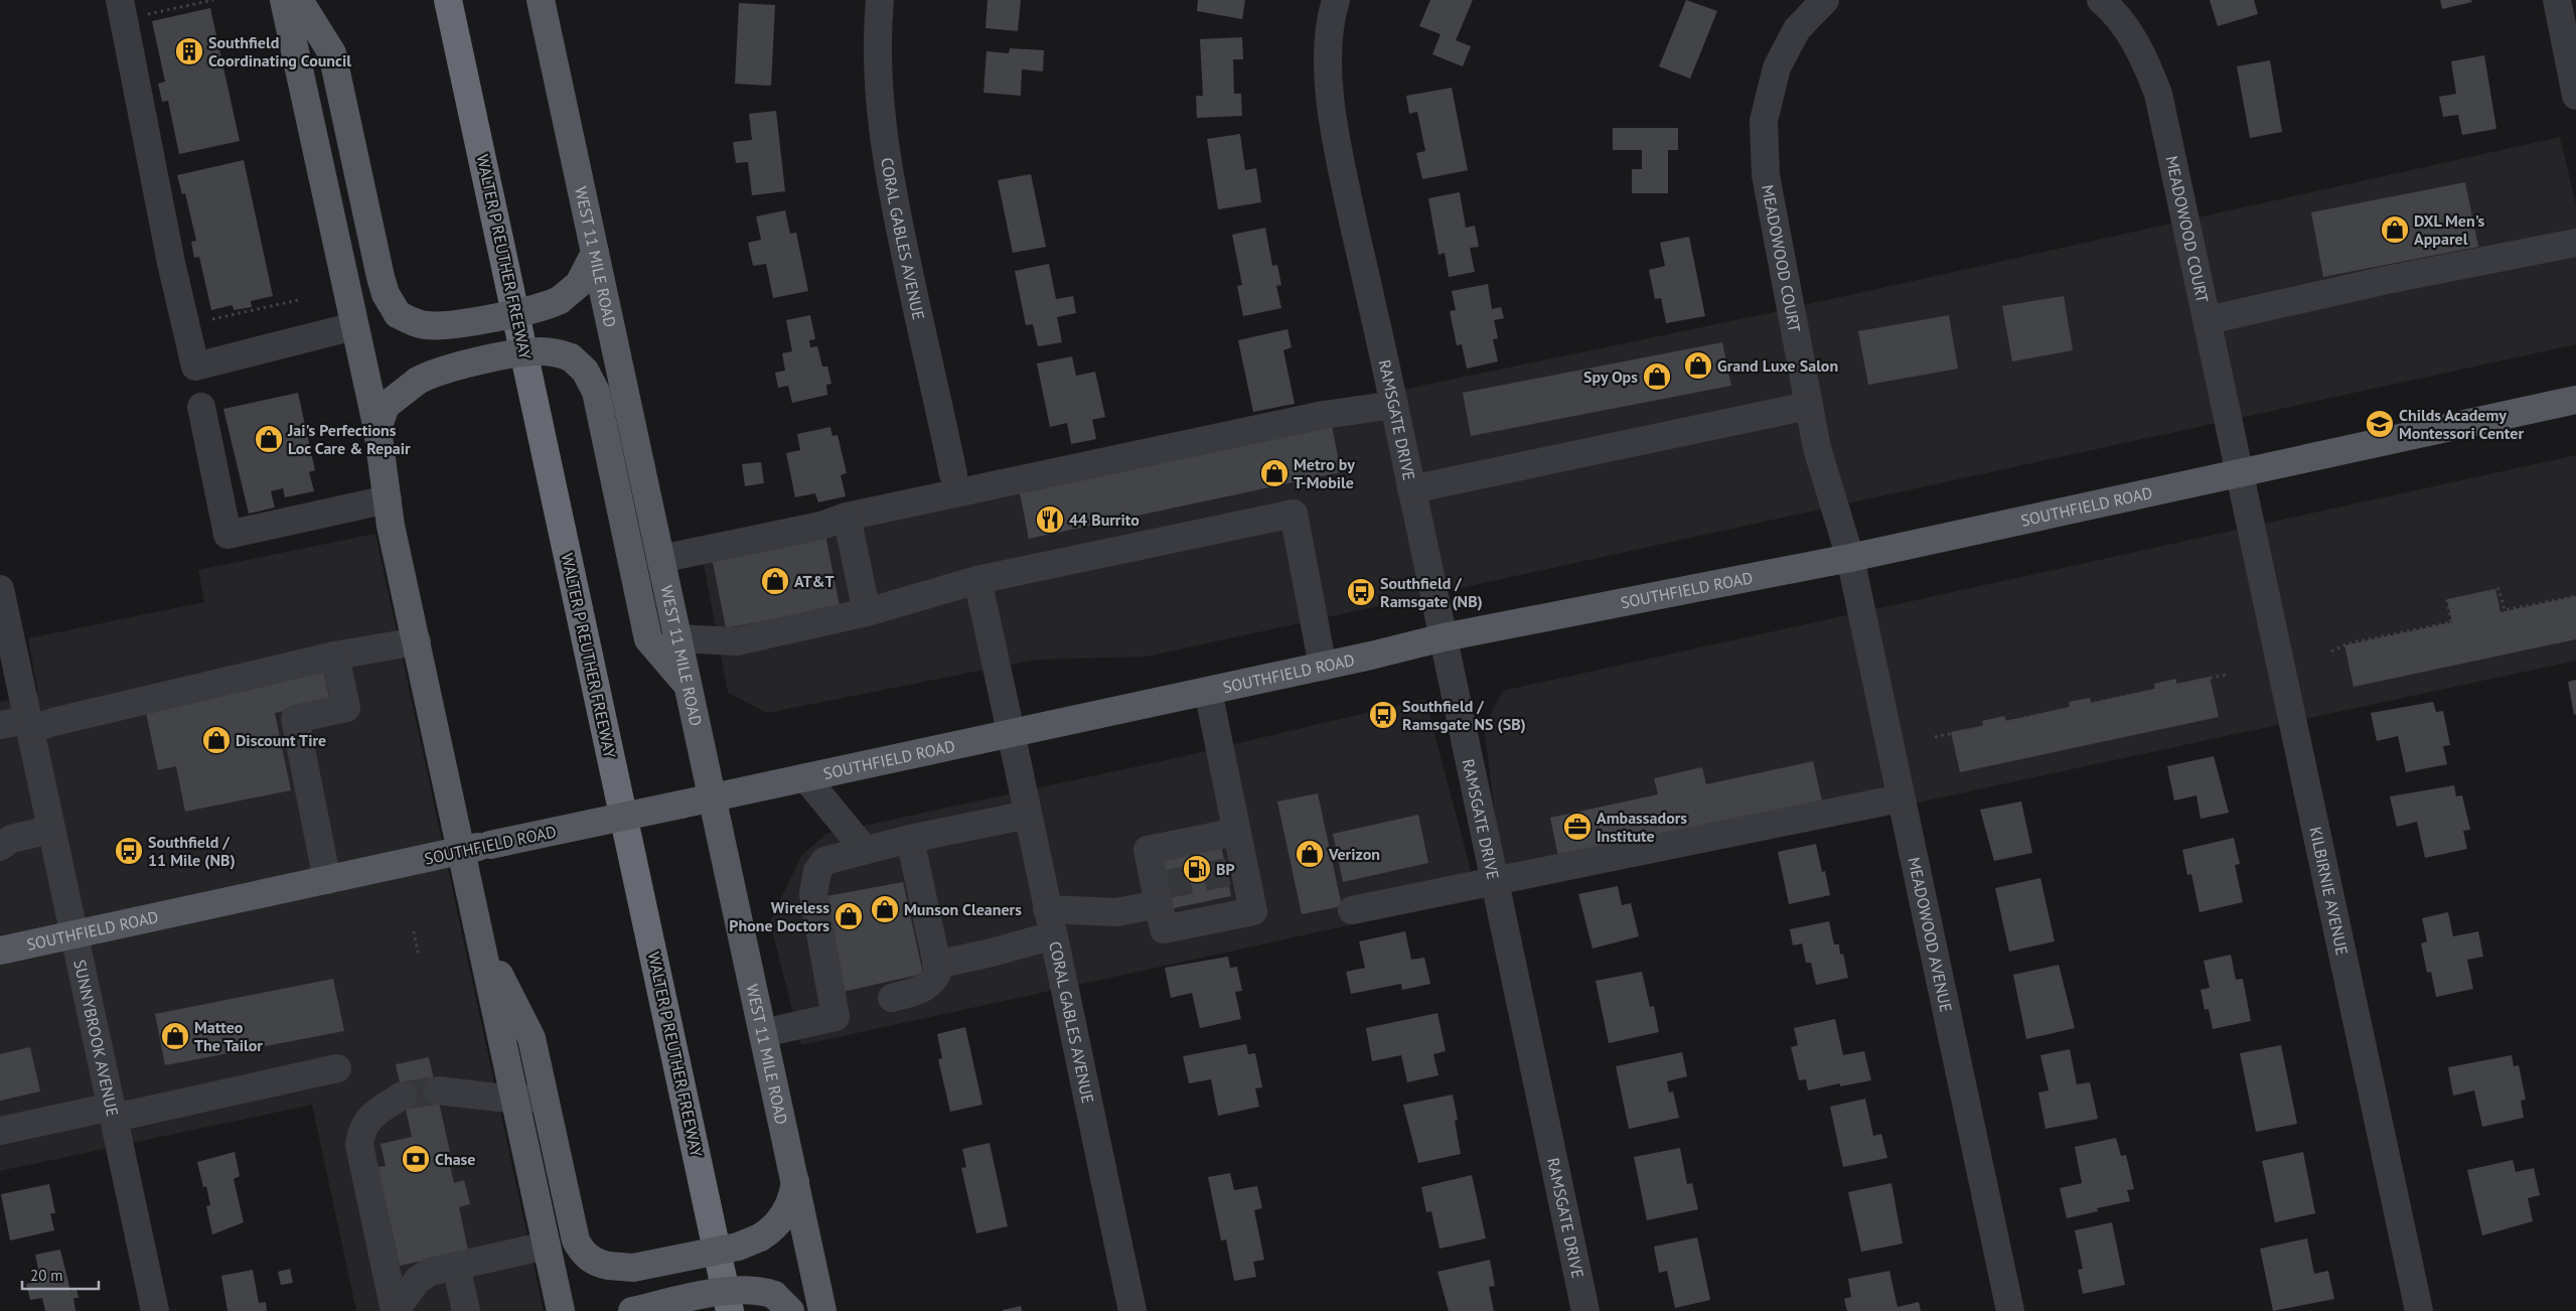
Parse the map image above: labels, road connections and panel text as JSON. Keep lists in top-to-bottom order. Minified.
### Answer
{"streets":{"highway":["WALTER P REUTHER FREEWAY"],"main road":["WEST 11 MILE ROAD","SOUTHFIELD ROAD"],"street":["MEADOWOOD COURT","CORAL GABLES AVENUE","RAMSGATE DRIVE","KILBIRNIE AVENUE","MEADOWOOD AVENUE","SUNNYBROOK AVENUE"]},"crossings":[["MEADOWOOD COURT","SOUTHFIELD ROAD"],["MEADOWOOD COURT","KILBIRNIE AVENUE"],["MEADOWOOD COURT","MEADOWOOD AVENUE"],["CORAL GABLES AVENUE","SOUTHFIELD ROAD"],["WEST 11 MILE ROAD","SOUTHFIELD ROAD"],["RAMSGATE DRIVE","SOUTHFIELD ROAD"],["SOUTHFIELD ROAD","KILBIRNIE AVENUE"],["SOUTHFIELD ROAD","MEADOWOOD AVENUE"],["SOUTHFIELD ROAD","SUNNYBROOK AVENUE"]],"places":{"building":["Southfield Coordinating Council"],"shop":["DXL Men's Apparel","Grand Luxe Salon","Spy Ops","Jai's Perfections Loc Care & Repair","Metro by T-Mobile","AT&T","Discount Tire","Verizon","Munson Cleaners","Wireless Phone Doctors","Matteo The Tailor"],"school or university":["Childs Academy Montessori Center"],"restaurant":["44 Burrito"],"bus stop":["Southfield / Ramsgate (NB)","Southfield / Ramsgate NS (SB)","Southfield / 11 Mile (NB)"],"office":["Ambassadors Institute"],"fuel station":["BP"],"bank":["Chase"]},"scale_bar":"20 m"}
